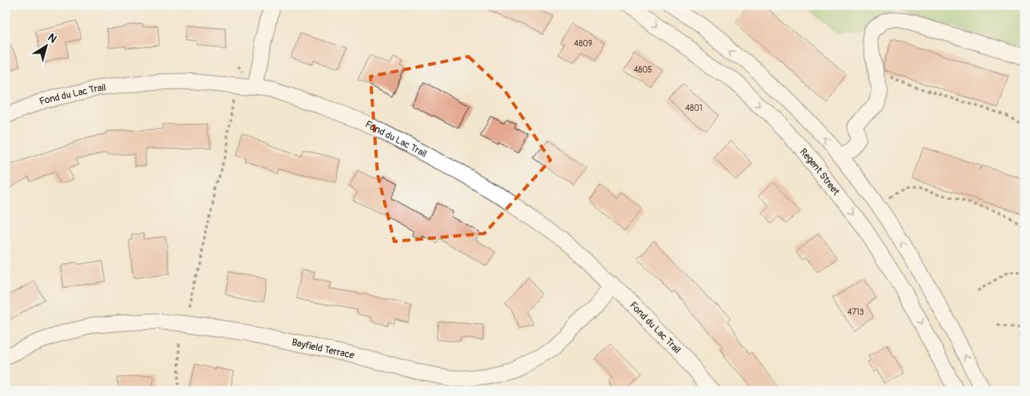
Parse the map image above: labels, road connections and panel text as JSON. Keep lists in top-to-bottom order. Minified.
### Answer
{"streets":{"street":["Fond du Lac Trail","Regent Street","Bayfield Terrace"]},"crossings":[["Fond du Lac Trail","Bayfield Terrace"]],"house_numbers":["4809","4805","4801","4713"],"north":"top right"}
